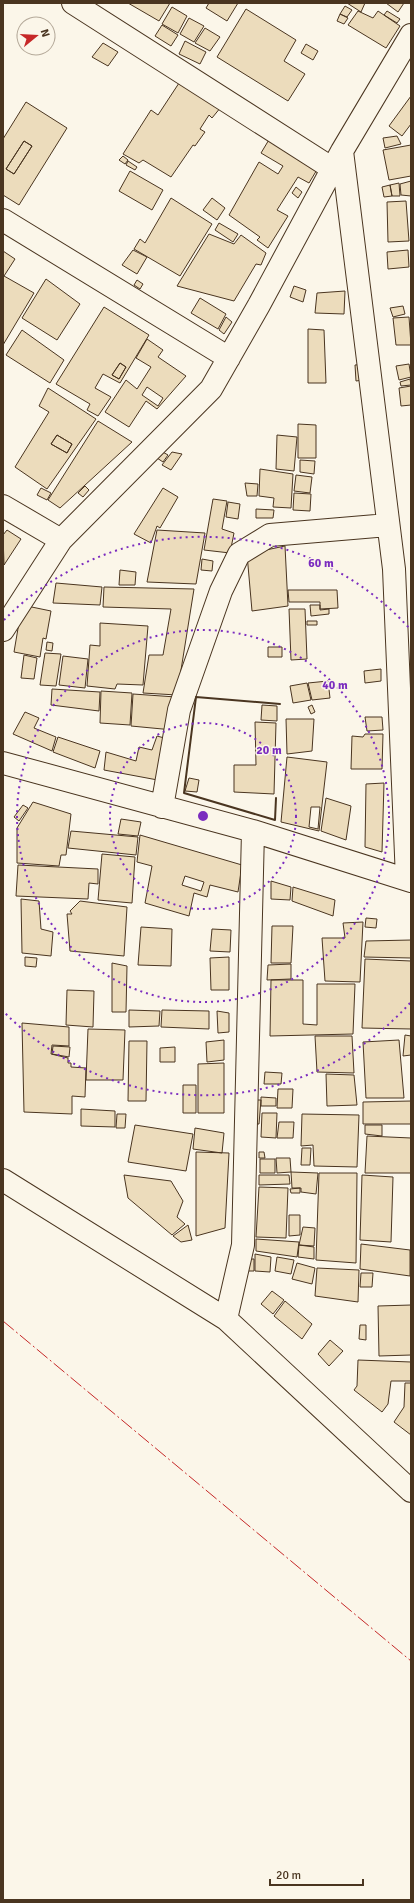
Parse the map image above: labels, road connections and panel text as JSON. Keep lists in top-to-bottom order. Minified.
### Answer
{"scale_bar":"20 m","north":"right","rings":["60 m","40 m","20 m"]}
